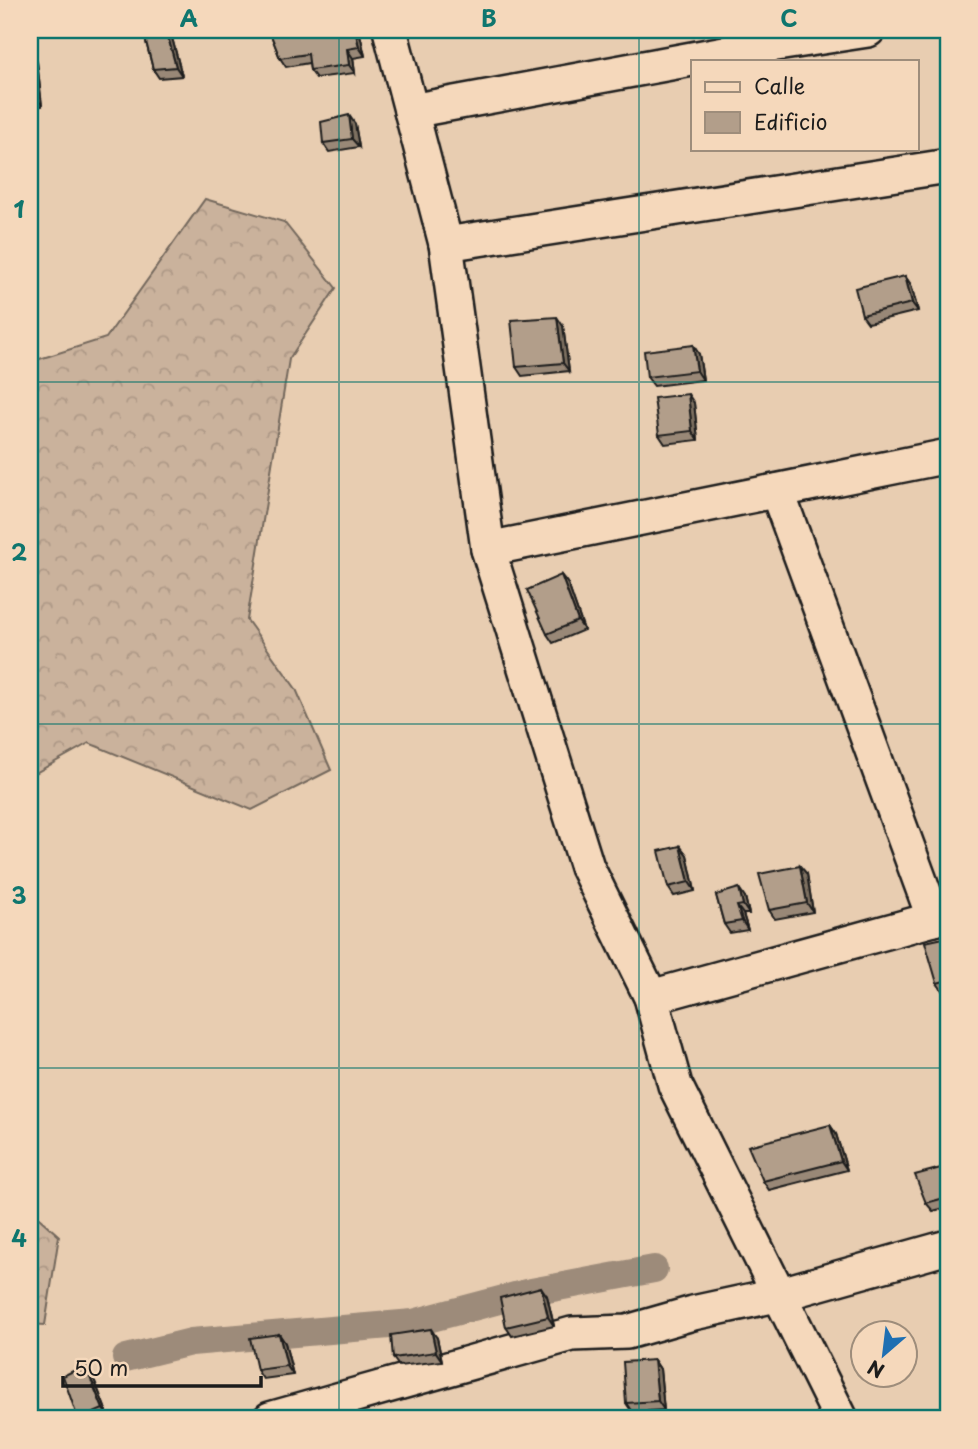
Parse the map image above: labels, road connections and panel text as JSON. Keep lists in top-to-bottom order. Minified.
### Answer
{"legend":["Calle","Edificio"],"scale_bar":"50 m","north":"bottom left","grid":{"columns":["A","B","C"],"rows":["1","2","3","4"]}}
